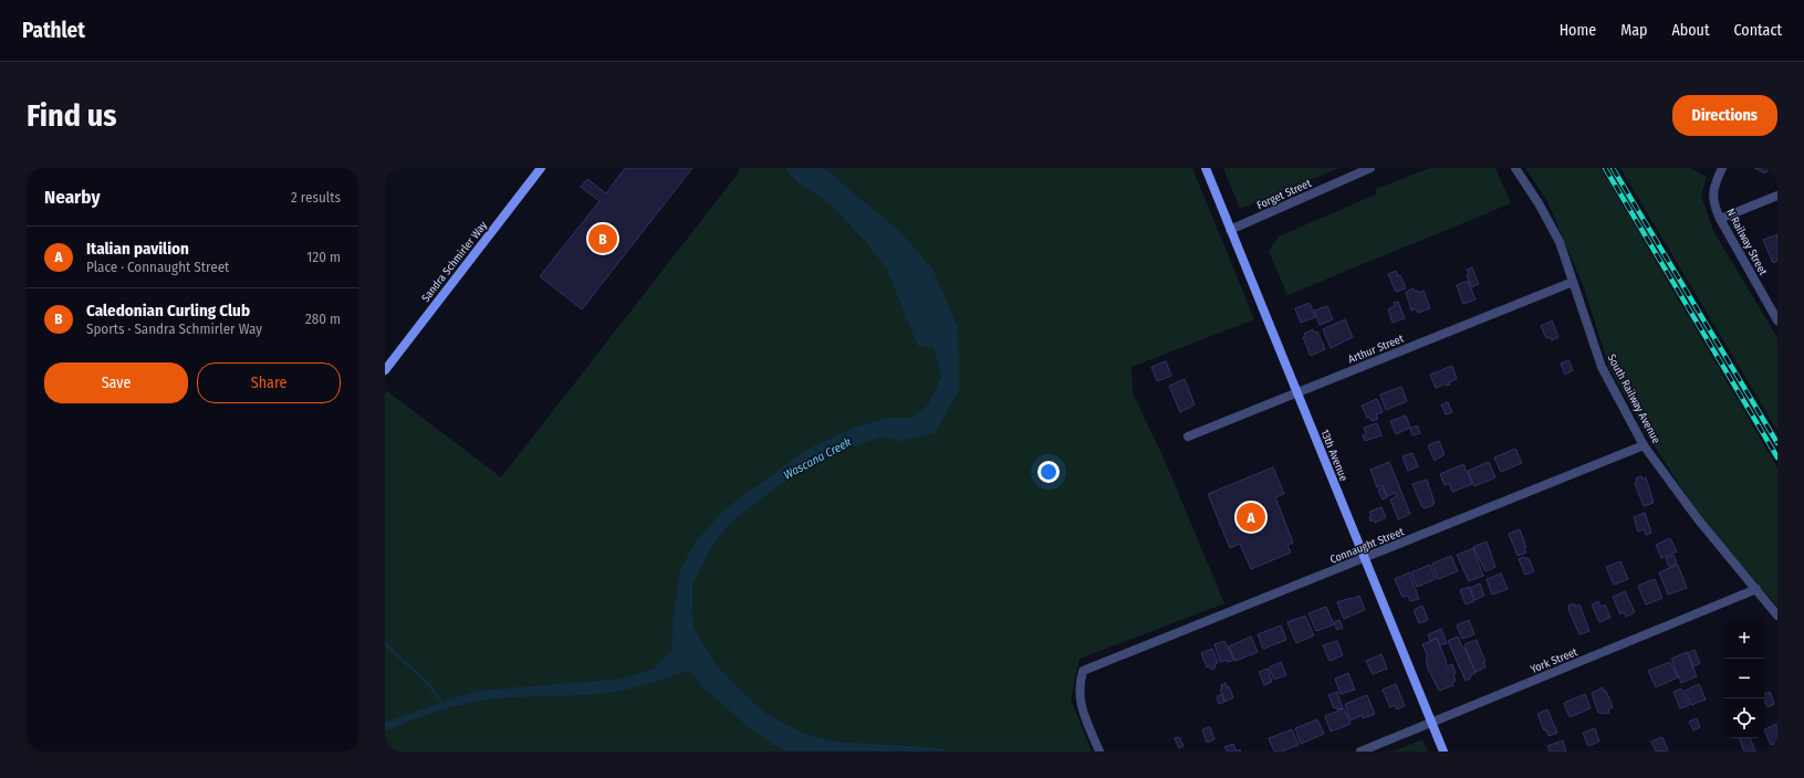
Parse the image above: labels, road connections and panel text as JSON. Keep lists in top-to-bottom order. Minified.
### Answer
{"streets":{"street":["Forget Street","N Railway Street","Sandra Schmirler Way","Arthur Street","South Railway Avenue","13th Avenue","Connaught Street","York Street"]},"crossings":[["Forget Street","13th Avenue"],["Arthur Street","South Railway Avenue"],["Arthur Street","13th Avenue"],["South Railway Avenue","Connaught Street"],["South Railway Avenue","York Street"],["13th Avenue","Connaught Street"],["13th Avenue","York Street"]],"water":["Wascana Creek"],"page":{"header":"Pathlet","nav":["Home","Map","About","Contact"],"buttons":["Directions",["Save","Share"]],"title":"Find us","heading":["Nearby","2 results"],"pins":["B","A"],"list":[{"mark":"A","name":"Italian pavilion","note":"Place · Connaught Street","value":"120 m"},{"mark":"B","name":"Caledonian Curling Club","note":"Sports · Sandra Schmirler Way","value":"280 m"}],"map_buttons":["+","−"]}}
